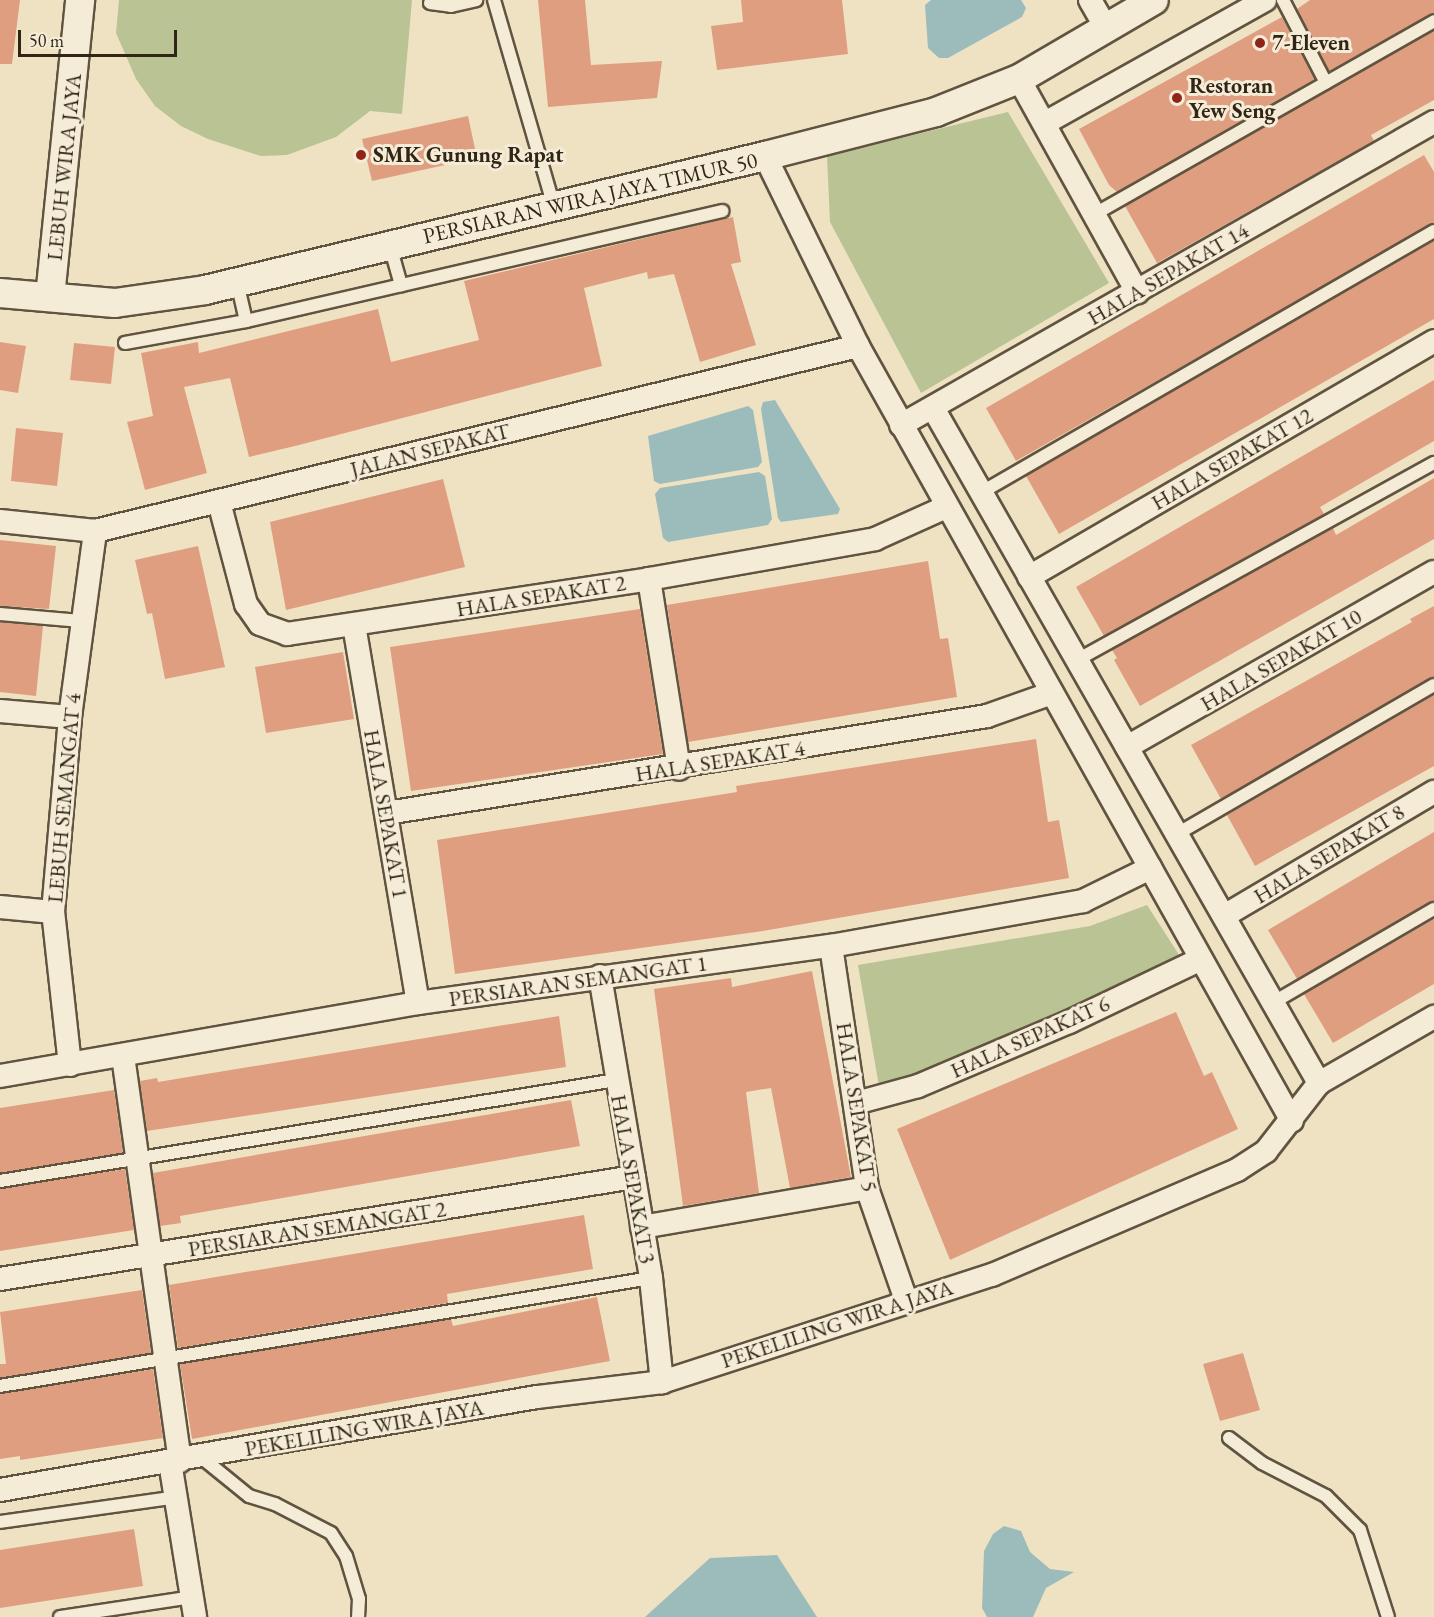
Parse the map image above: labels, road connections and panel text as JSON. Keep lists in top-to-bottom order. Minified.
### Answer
{"streets":{"street":["LEBUH WIRA JAYA","PERSIARAN WIRA JAYA TIMUR 50","HALA SEPAKAT 14","JALAN SEPAKAT","HALA SEPAKAT 12","HALA SEPAKAT 2","HALA SEPAKAT 10","HALA SEPAKAT 4","LEBUH SEMANGAT 4","HALA SEPAKAT 1","HALA SEPAKAT 8","PERSIARAN SEMANGAT 1","HALA SEPAKAT 6","HALA SEPAKAT 5","HALA SEPAKAT 3","PERSIARAN SEMANGAT 2","PEKELILING WIRA JAYA"]},"crossings":[["LEBUH WIRA JAYA","PERSIARAN WIRA JAYA TIMUR 50"],["JALAN SEPAKAT","HALA SEPAKAT 2"],["JALAN SEPAKAT","LEBUH SEMANGAT 4"],["HALA SEPAKAT 2","HALA SEPAKAT 1"],["HALA SEPAKAT 4","HALA SEPAKAT 1"],["LEBUH SEMANGAT 4","PERSIARAN SEMANGAT 1"],["HALA SEPAKAT 1","PERSIARAN SEMANGAT 1"],["PERSIARAN SEMANGAT 1","HALA SEPAKAT 5"],["PERSIARAN SEMANGAT 1","HALA SEPAKAT 3"],["HALA SEPAKAT 6","HALA SEPAKAT 5"],["HALA SEPAKAT 5","PEKELILING WIRA JAYA"],["HALA SEPAKAT 3","PERSIARAN SEMANGAT 2"],["HALA SEPAKAT 3","PEKELILING WIRA JAYA"]],"places":["7-Eleven","Restoran Yew Seng","SMK Gunung Rapat"],"scale_bar":"50 m"}
